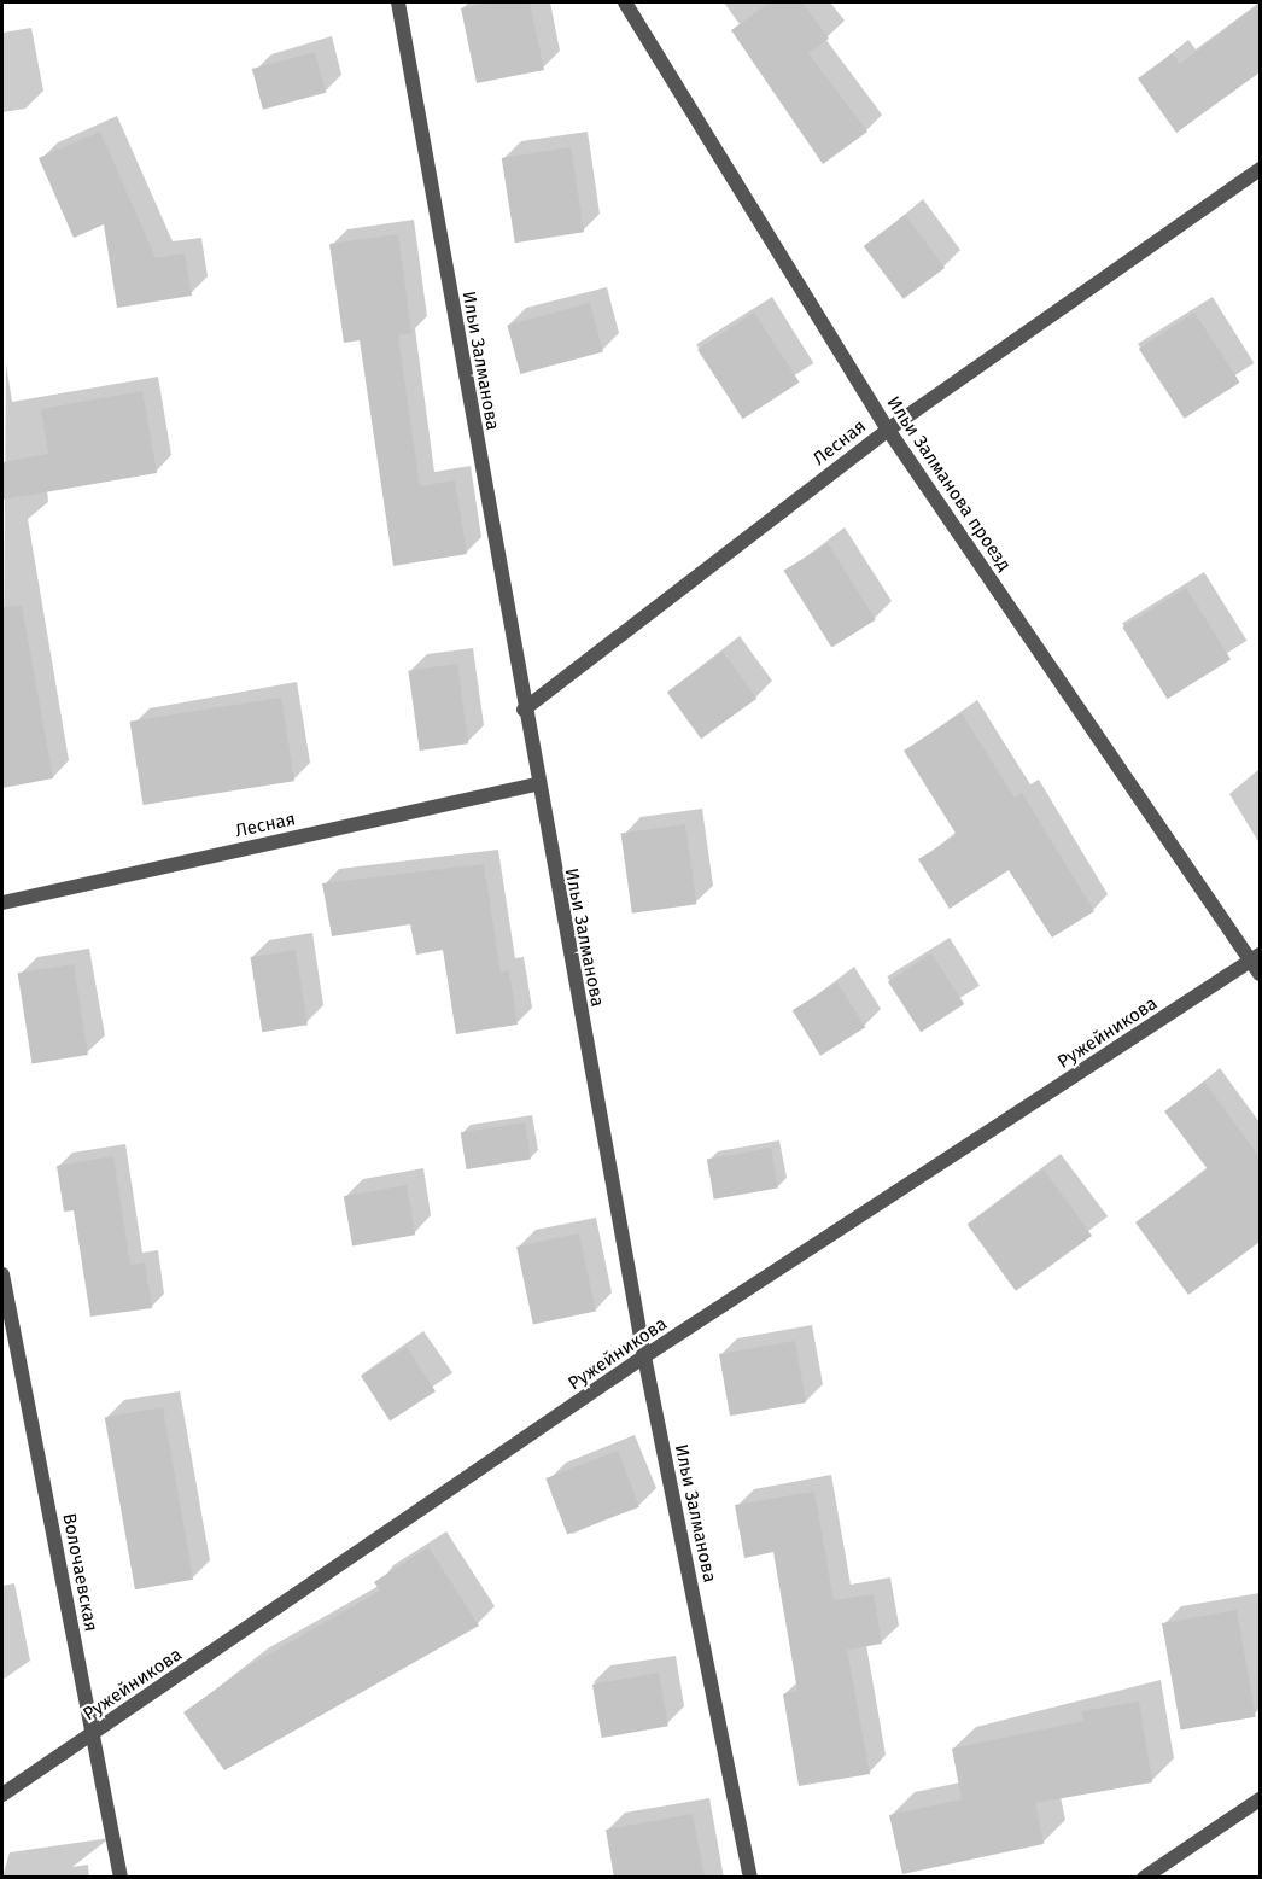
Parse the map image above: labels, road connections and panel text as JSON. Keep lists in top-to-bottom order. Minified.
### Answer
{"streets":{"street":["Ильи Залманова","Лесная","Ильи Залманова проезд","Ружейникова","Волочаевская"]},"crossings":[["Ильи Залманова","Лесная"],["Ильи Залманова","Ружейникова"],["Лесная","Ильи Залманова проезд"],["Ильи Залманова проезд","Ружейникова"],["Ружейникова","Волочаевская"]]}
